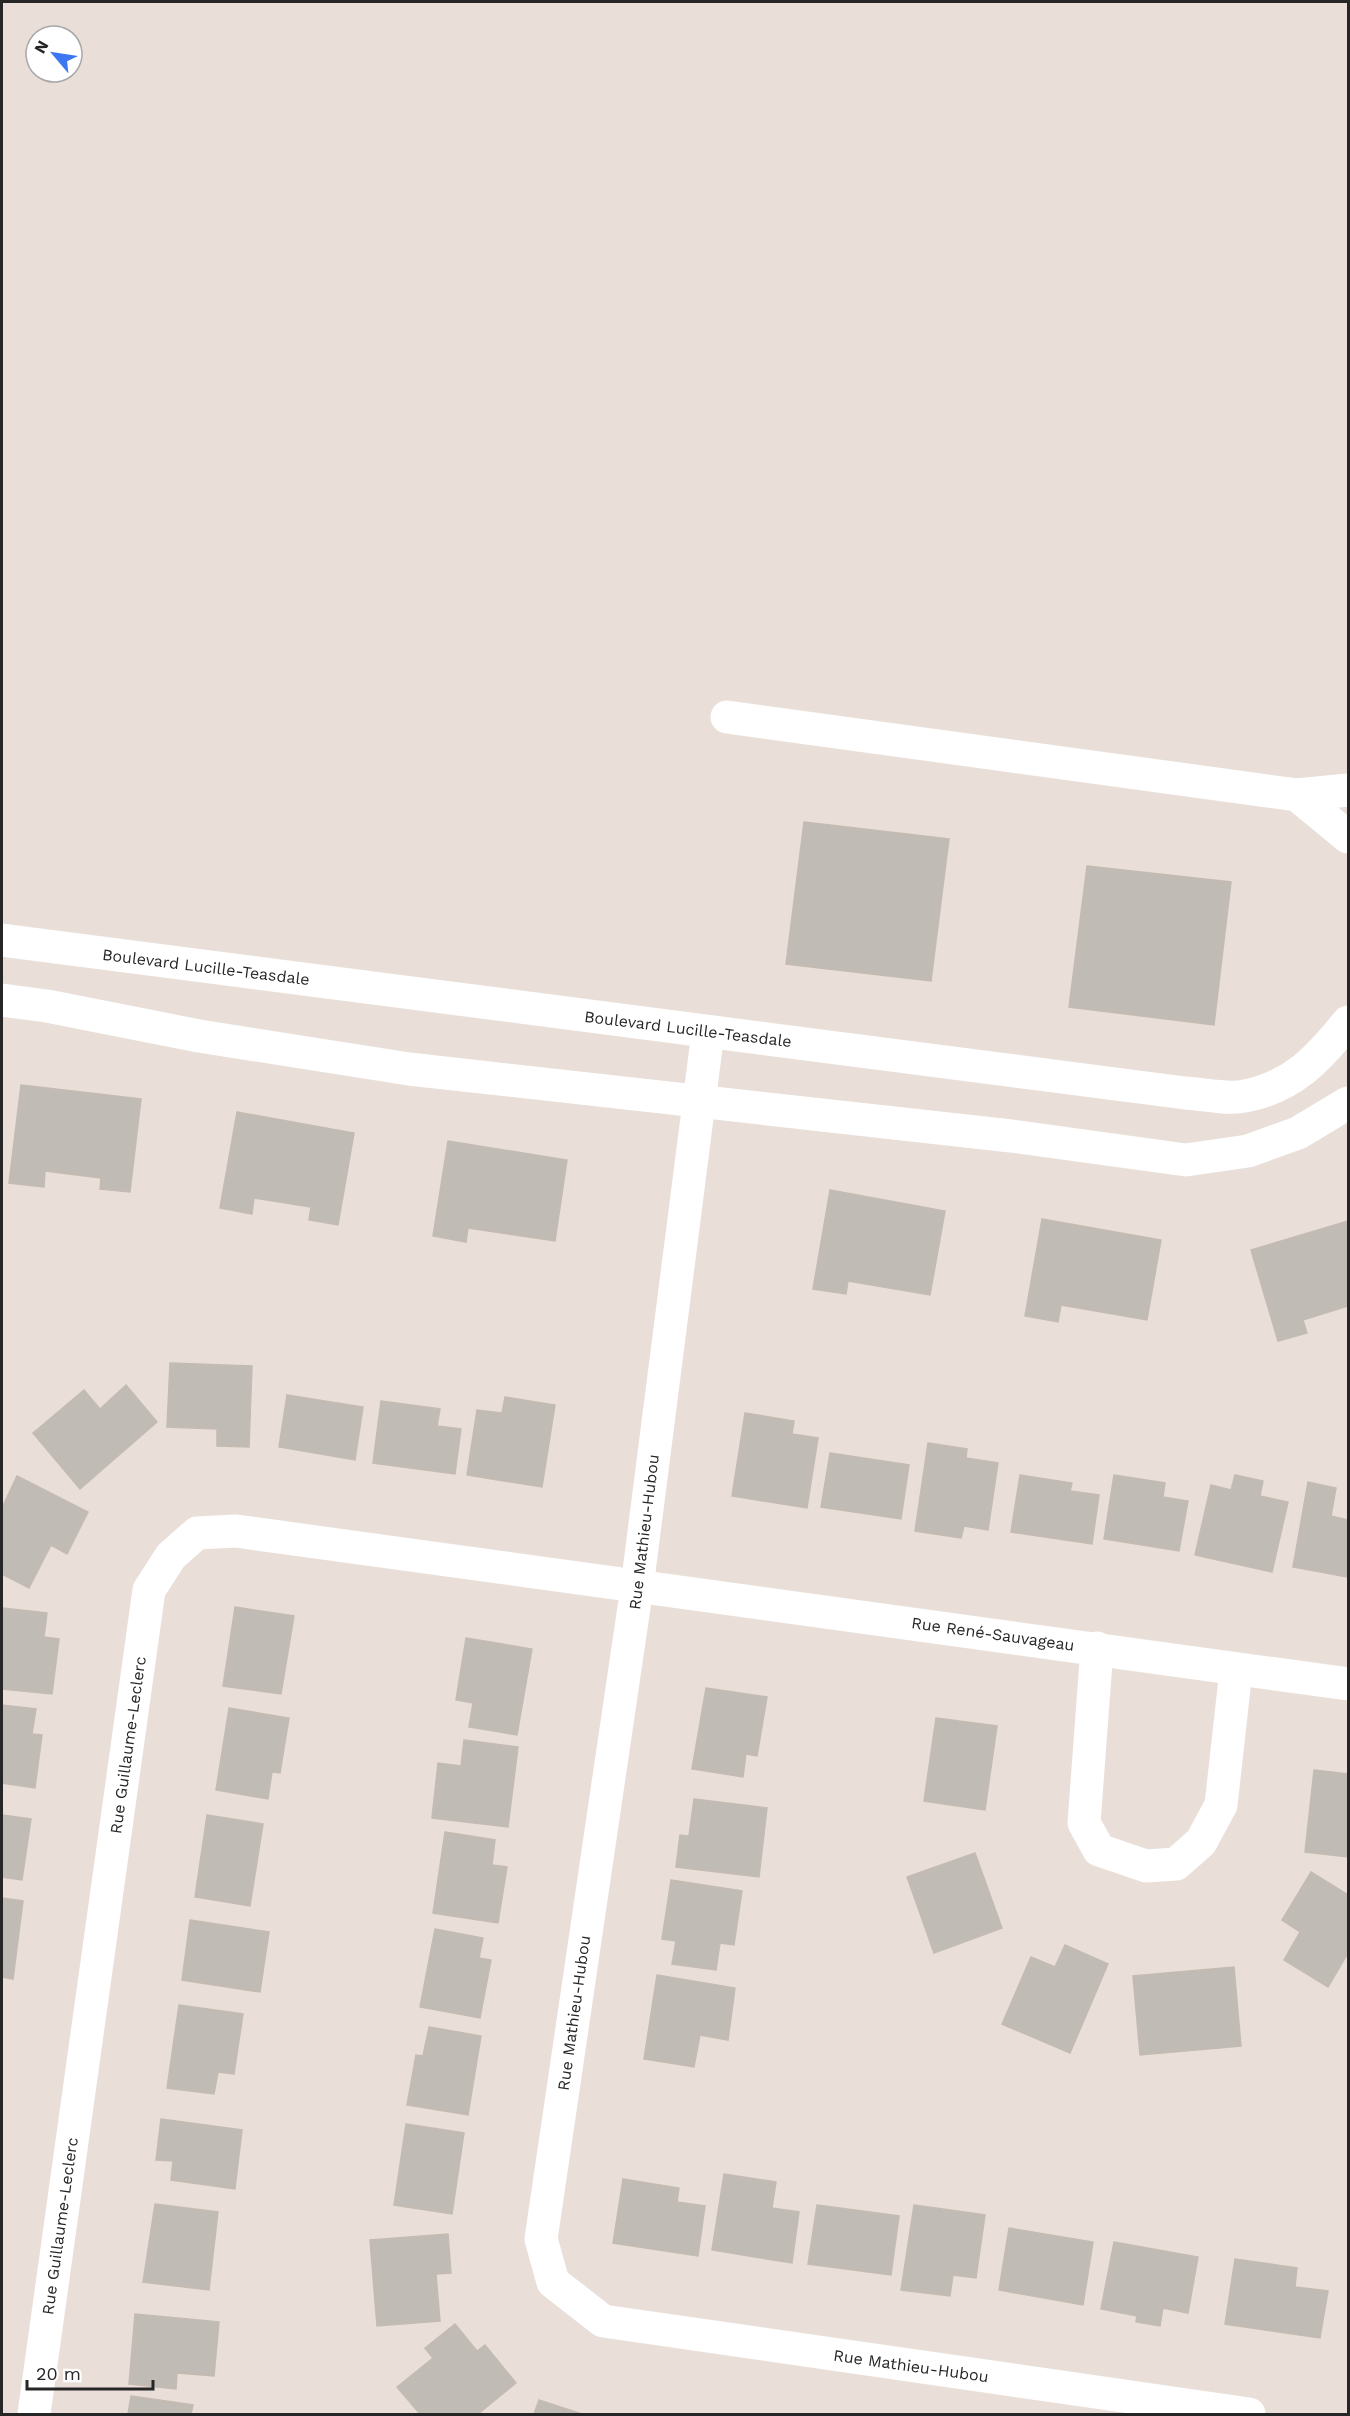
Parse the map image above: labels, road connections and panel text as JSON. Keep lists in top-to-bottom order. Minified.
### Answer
{"streets":{"street":["Boulevard Lucille-Teasdale","Rue Mathieu-Hubou","Rue René-Sauvageau","Rue Guillaume-Leclerc"]},"crossings":[["Boulevard Lucille-Teasdale","Rue Mathieu-Hubou"],["Rue Mathieu-Hubou","Rue René-Sauvageau"],["Rue Mathieu-Hubou","Rue Guillaume-Leclerc"],["Rue René-Sauvageau","Rue Guillaume-Leclerc"]],"scale_bar":"20 m","north":"top left"}
